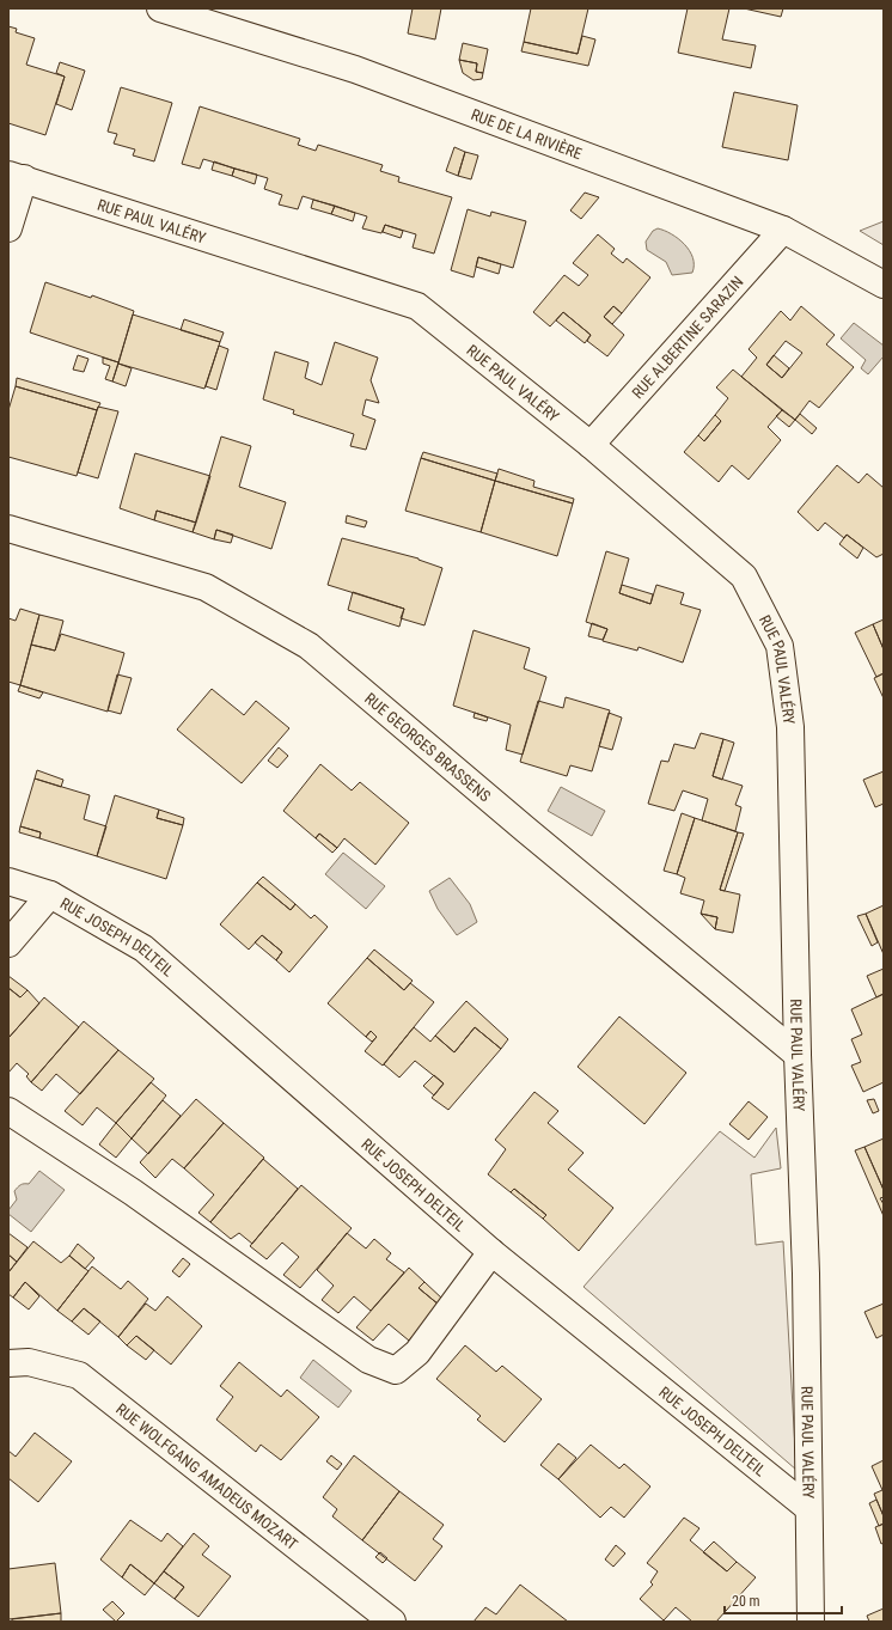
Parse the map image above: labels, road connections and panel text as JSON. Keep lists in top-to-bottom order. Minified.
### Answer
{"streets":{"street":["RUE DE LA RIVIÈRE","RUE PAUL VALÉRY","RUE ALBERTINE SARAZIN","RUE GEORGES BRASSENS","RUE JOSEPH DELTEIL","RUE WOLFGANG AMADEUS MOZART"]},"crossings":[["RUE DE LA RIVIÈRE","RUE ALBERTINE SARAZIN"],["RUE PAUL VALÉRY","RUE ALBERTINE SARAZIN"],["RUE PAUL VALÉRY","RUE GEORGES BRASSENS"],["RUE PAUL VALÉRY","RUE JOSEPH DELTEIL"]],"scale_bar":"20 m"}
